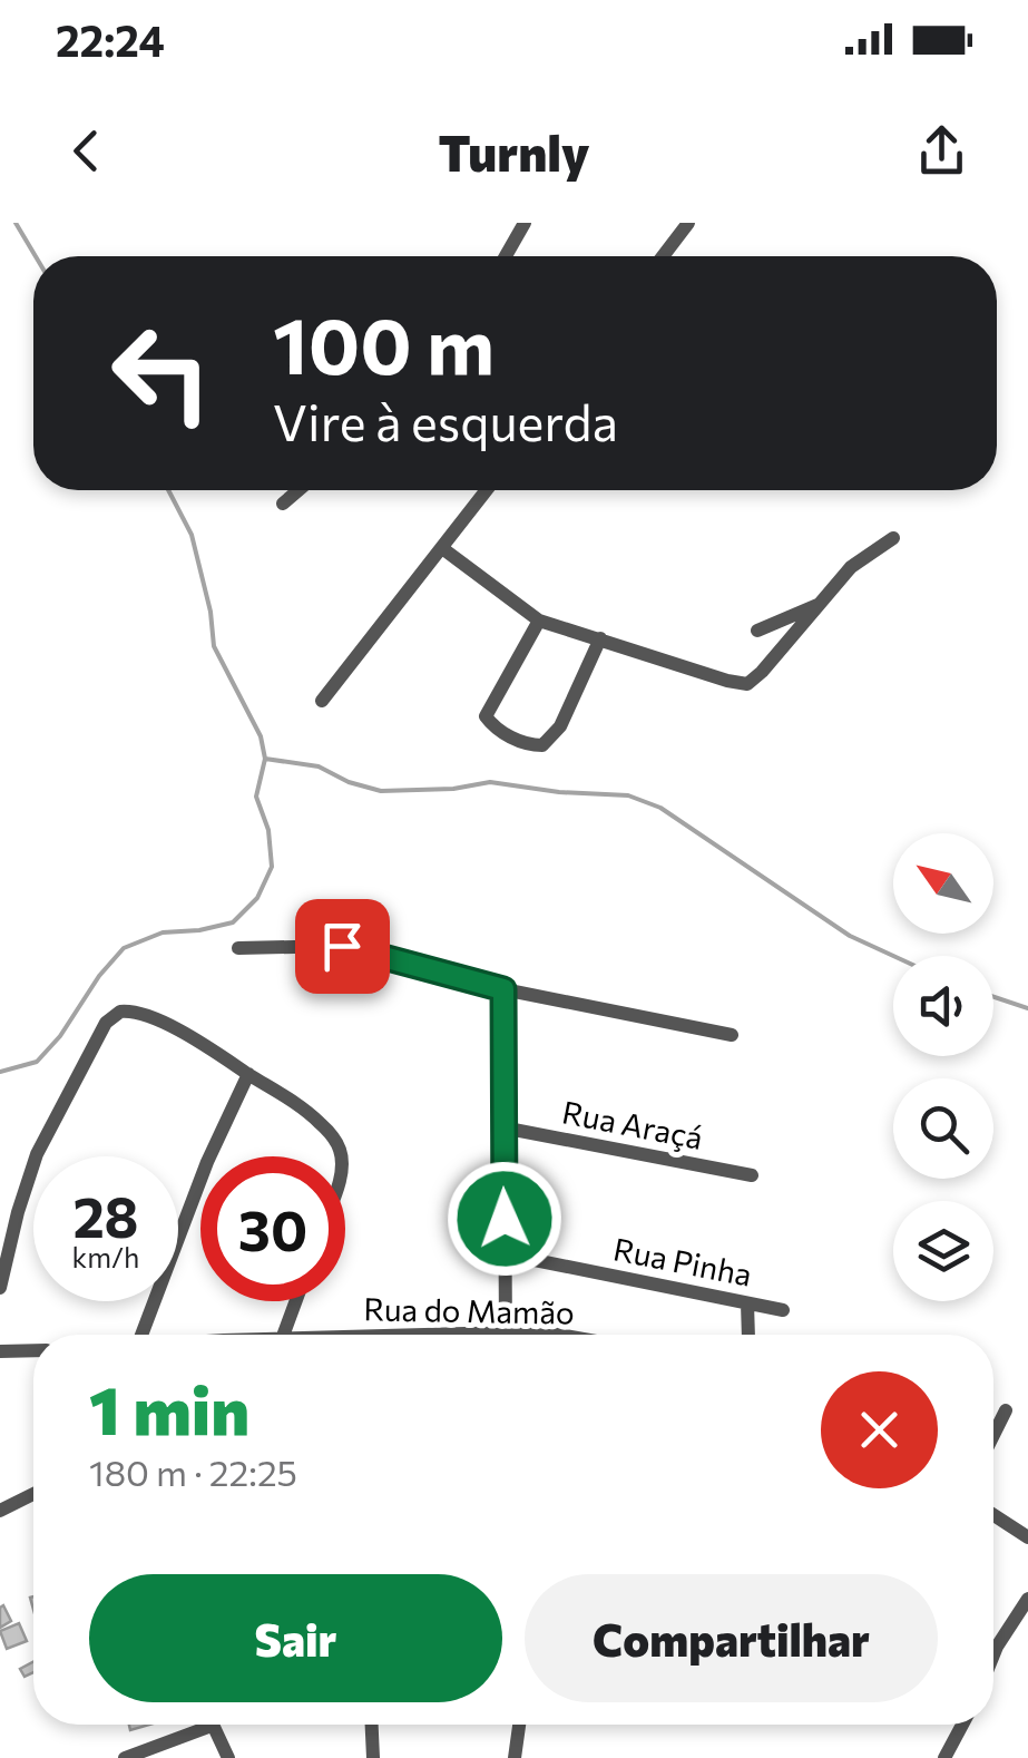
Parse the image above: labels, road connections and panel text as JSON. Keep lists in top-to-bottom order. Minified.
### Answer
{"streets":{"street":["Rua Araçá","Rua Pinha","Rua do Mamão"]},"north":"top left","page":{"status":"22:24","header":"Turnly","turn":["100 m","Vire à esquerda"],"speed":"28 km/h","limit":"30","heading":["1 min","180 m · 22:25"],"buttons":["Sair","Compartilhar"]}}
